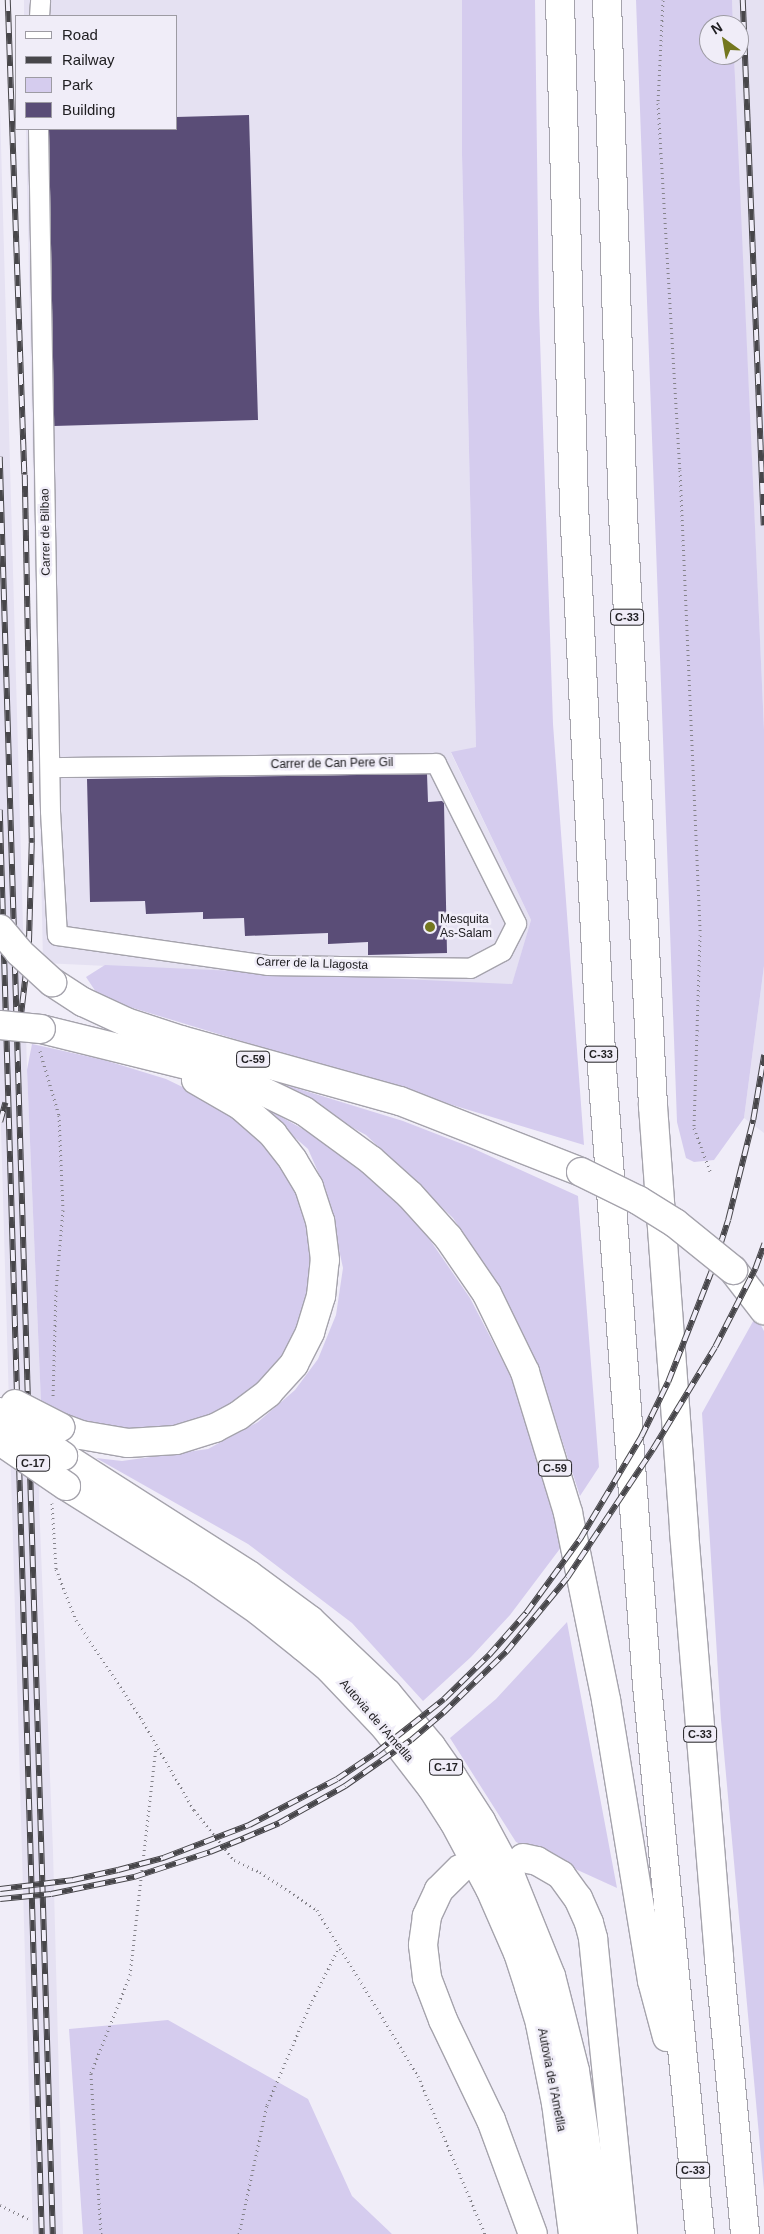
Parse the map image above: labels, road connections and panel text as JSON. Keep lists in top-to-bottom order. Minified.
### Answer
{"streets":{"highway":["C-33","C-59","C-17","Autovia de l'Ametlla"],"street":["Carrer de Bilbao","Carrer de Can Pere Gil","Carrer de la Llagosta"]},"crossings":[["Carrer de Bilbao","Carrer de Can Pere Gil"],["Carrer de Bilbao","Carrer de la Llagosta"],["C-33","C-59"],["Carrer de Can Pere Gil","Carrer de la Llagosta"]],"places":["Mesquita As-Salam"],"legend":["Road","Railway","Park","Building"],"north":"top left"}
